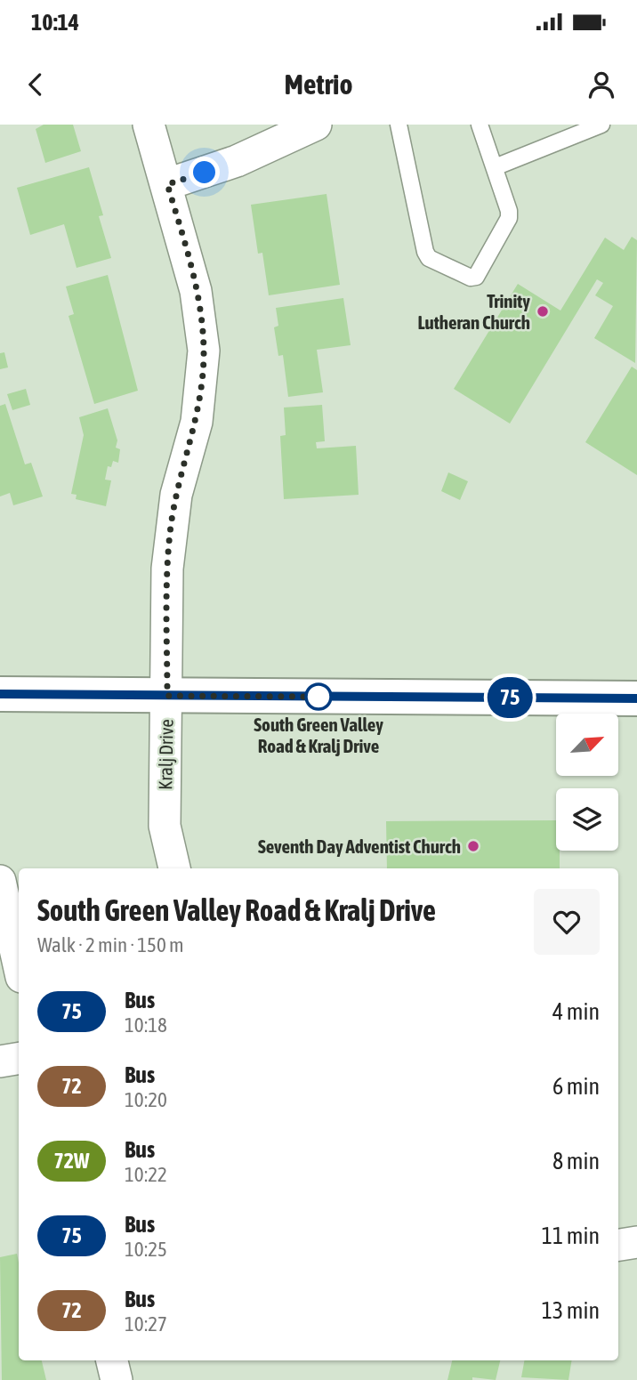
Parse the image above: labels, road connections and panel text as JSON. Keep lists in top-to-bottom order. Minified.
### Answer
{"streets":{"street":["Kralj Drive"]},"places":["Trinity Lutheran Church","South Green Valley Road & Kralj Drive","Seventh Day Adventist Church"],"lines":["bus line 75"],"north":"top right","page":{"status":"10:14","header":"Metrio","on_map":"75","heading":["South Green Valley Road & Kralj Drive","Walk · 2 min · 150 m"],"list":[{"mark":"75","name":"Bus","note":"10:18","value":"4 min"},{"mark":"72","name":"Bus","note":"10:20","value":"6 min"},{"mark":"72W","name":"Bus","note":"10:22","value":"8 min"},{"mark":"75","name":"Bus","note":"10:25","value":"11 min"},{"mark":"72","name":"Bus","note":"10:27","value":"13 min"}]}}
